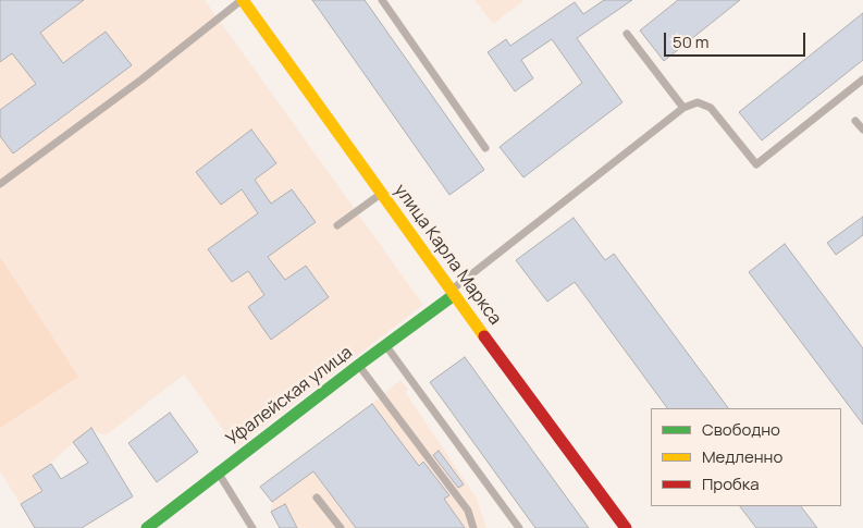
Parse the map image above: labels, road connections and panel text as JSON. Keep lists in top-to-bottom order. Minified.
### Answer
{"streets":{"street":["улица Карла Маркса","Уфалейская улица"]},"crossings":[["улица Карла Маркса","Уфалейская улица"]],"legend":["Свободно","Медленно","Пробка"],"scale_bar":"50 m"}
